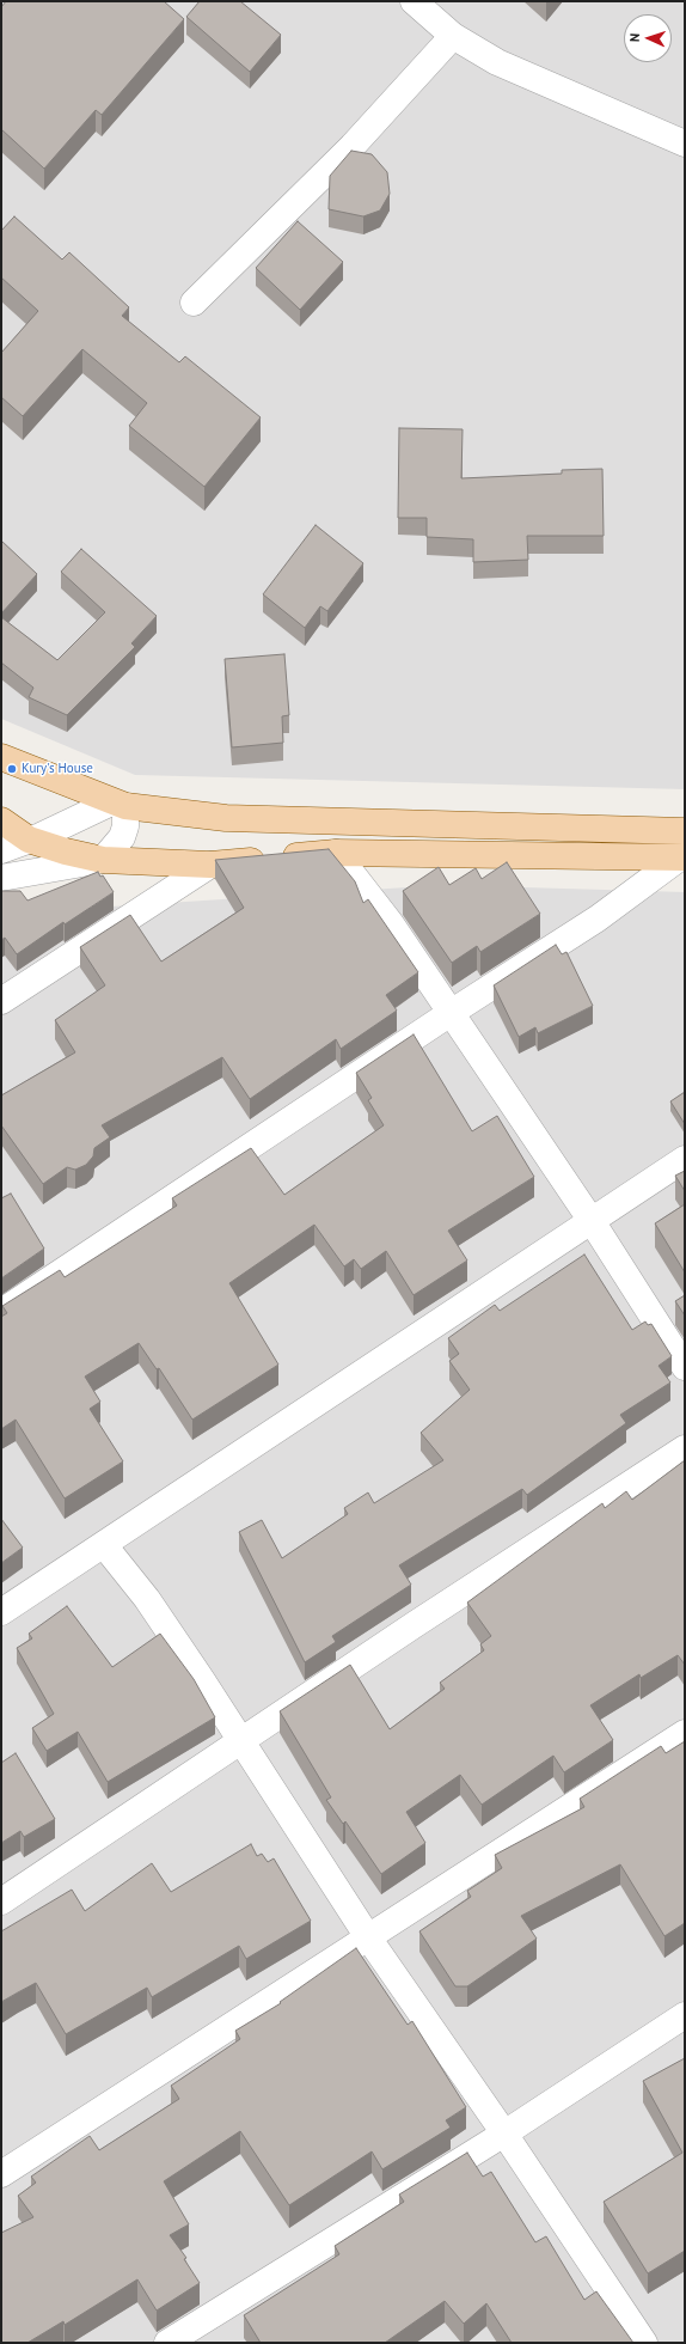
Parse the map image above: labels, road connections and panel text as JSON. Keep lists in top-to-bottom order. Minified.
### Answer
{"places":["Kury's House"],"north":"left"}
